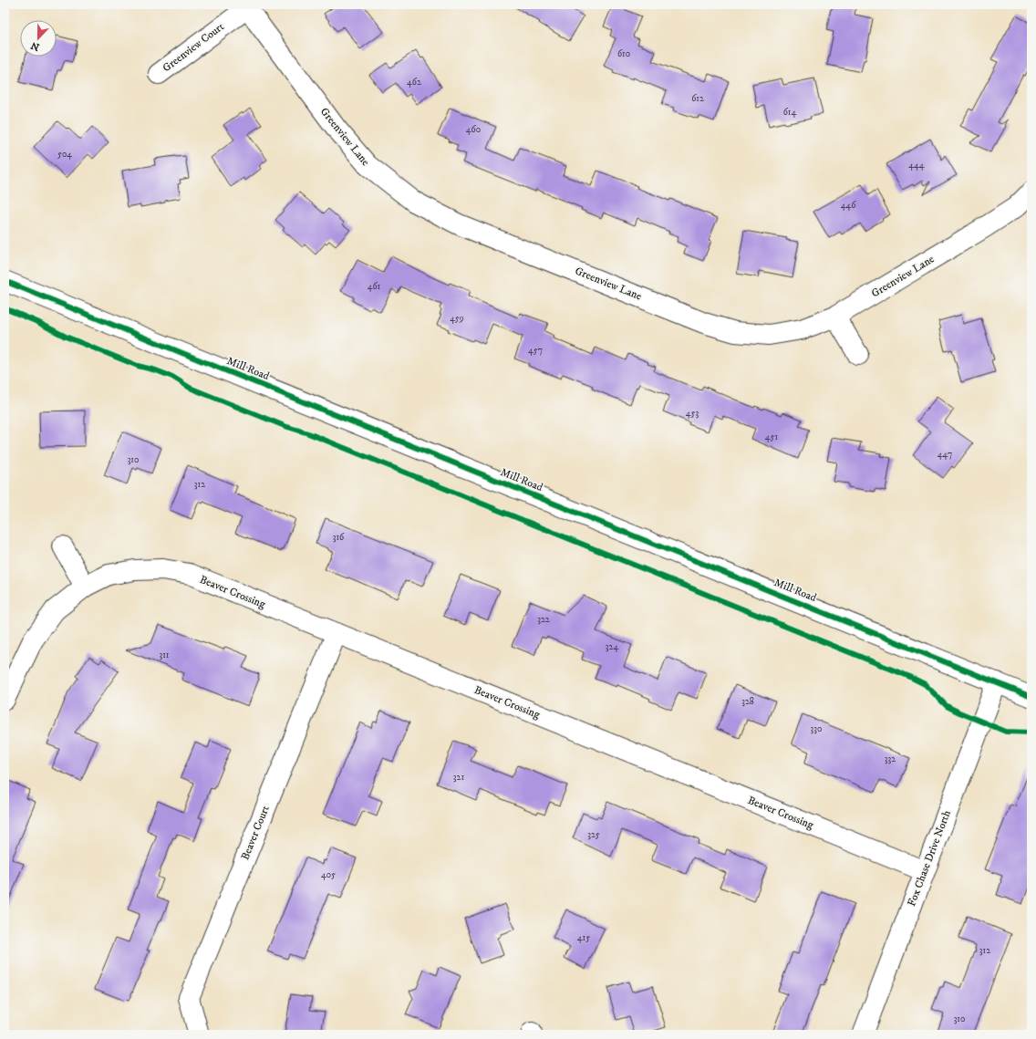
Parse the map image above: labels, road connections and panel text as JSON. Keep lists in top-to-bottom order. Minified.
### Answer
{"streets":{"street":["Greenview Court","Greenview Lane","Mill Road","Beaver Crossing","Beaver Court","Fox Chase Drive North"]},"crossings":[["Greenview Court","Greenview Lane"],["Mill Road","Fox Chase Drive North"],["Beaver Crossing","Beaver Court"],["Beaver Crossing","Fox Chase Drive North"]],"house_numbers":["610","462","612","614","460","504","444","446","461","459","457","453","451","447","310","312","316","322","324","311","328","330","332","321","325","405","415","312","310"],"north":"bottom"}
